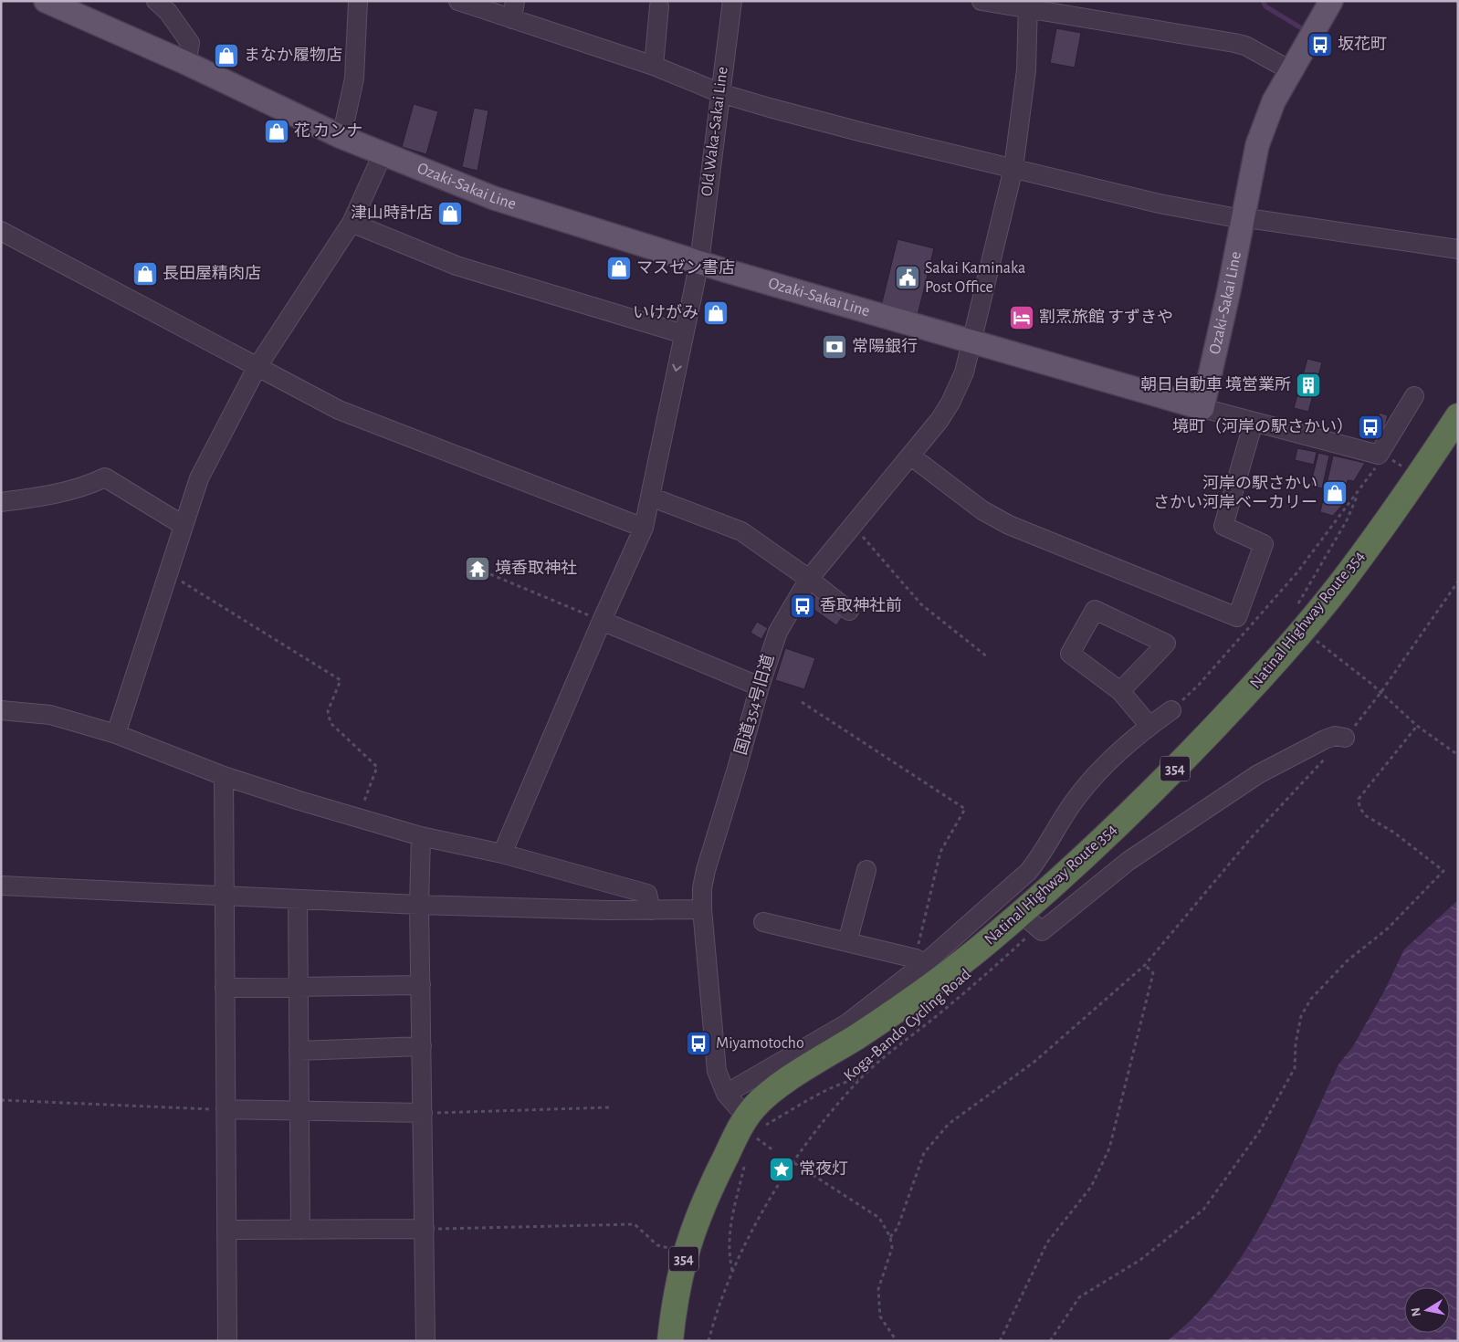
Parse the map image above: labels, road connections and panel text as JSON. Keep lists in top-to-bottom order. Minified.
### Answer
{"streets":{"highway":["Natinal Highway Route 354","354"],"main road":["Ozaki-Sakai Line"],"street":["Old Waka-Sakai Line","国道354号旧道"],"path":["Koga-Bando Cycling Road"]},"crossings":[["Old Waka-Sakai Line","Ozaki-Sakai Line"],["Ozaki-Sakai Line","国道354号旧道"],["Natinal Highway Route 354","国道354号旧道"]],"places":{"bus stop":["坂花町","境町（河岸の駅さかい）","香取神社前","Miyamotocho"],"shop":["まなか履物店","花 カンナ","津山時計店","マスゼン書店","長田屋精肉店","いけがみ","河岸の駅さかい さかい河岸ベーカリー"],"public building":["Sakai Kaminaka Post Office"],"hotel":["割烹旅館 すずきや"],"bank":["常陽銀行"],"building":["朝日自動車 境営業所"],"temple":["境香取神社"],"place":["常夜灯"]},"north":"left"}
